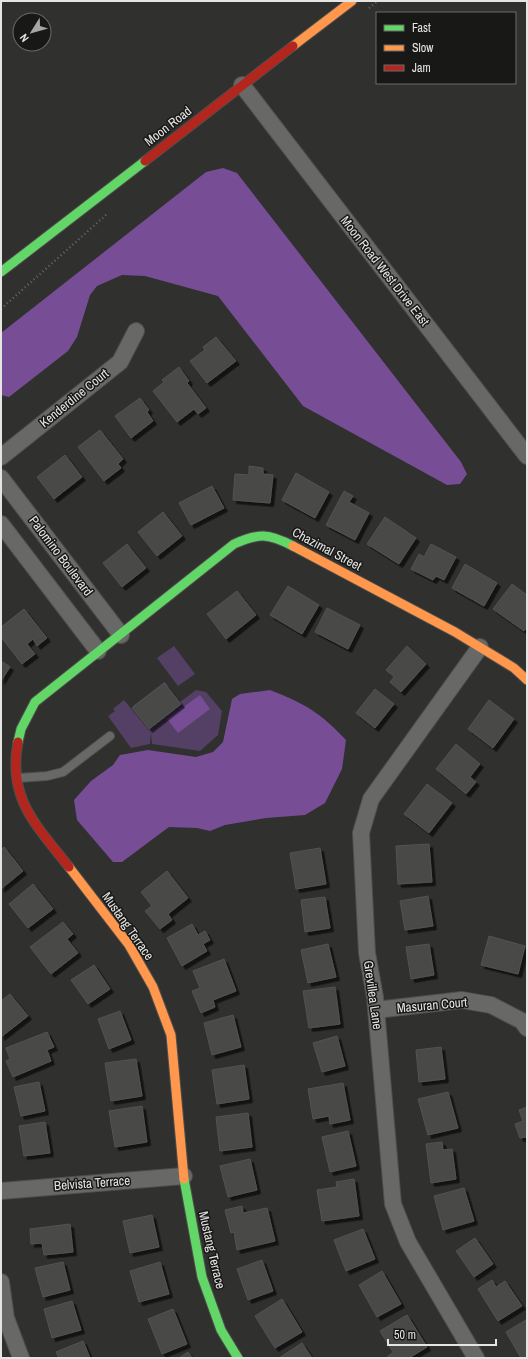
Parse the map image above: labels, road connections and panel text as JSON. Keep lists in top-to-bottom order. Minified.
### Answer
{"streets":{"street":["Moon Road","Moon Road West Drive East","Kenderdine Court","Chazimal Street","Palomino Boulevard","Mustang Terrace","Grevillea Lane","Masuran Court","Belvista Terrace"]},"crossings":[["Moon Road","Moon Road West Drive East"],["Chazimal Street","Palomino Boulevard"],["Chazimal Street","Mustang Terrace"],["Chazimal Street","Grevillea Lane"],["Palomino Boulevard","Mustang Terrace"],["Mustang Terrace","Belvista Terrace"],["Grevillea Lane","Masuran Court"]],"legend":["Fast","Slow","Jam"],"scale_bar":"50 m","north":"bottom left"}
